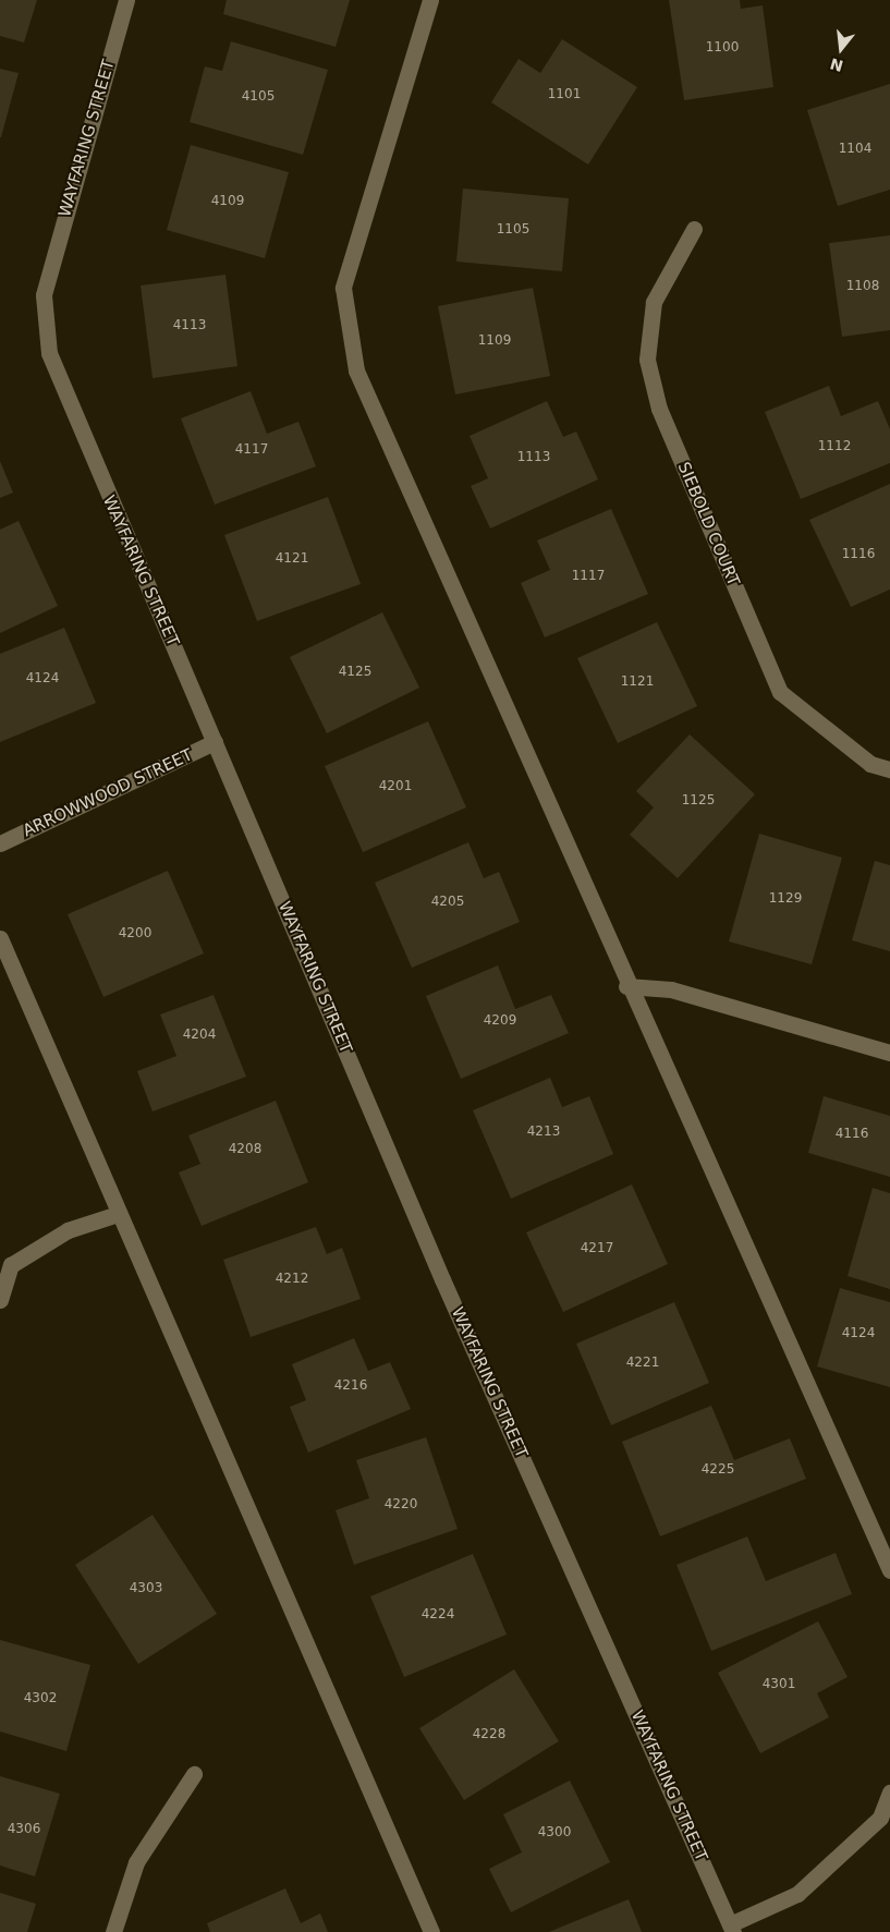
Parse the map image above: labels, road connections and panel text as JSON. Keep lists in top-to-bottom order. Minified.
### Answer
{"streets":{"street":["WAYFARING STREET","SIEBOLD COURT","ARROWWOOD STREET"]},"crossings":[["WAYFARING STREET","ARROWWOOD STREET"]],"house_numbers":["1100","1101","4105","1104","4109","1105","1108","4113","1109","1112","4117","1113","1116","4121","1117","4125","4124","1121","4201","1125","1129","4205","4200","4209","4204","4213","4116","4208","4217","4212","4124","4221","4216","4225","4220","4303","4224","4301","4302","4228","4306","4300"],"north":"bottom"}
